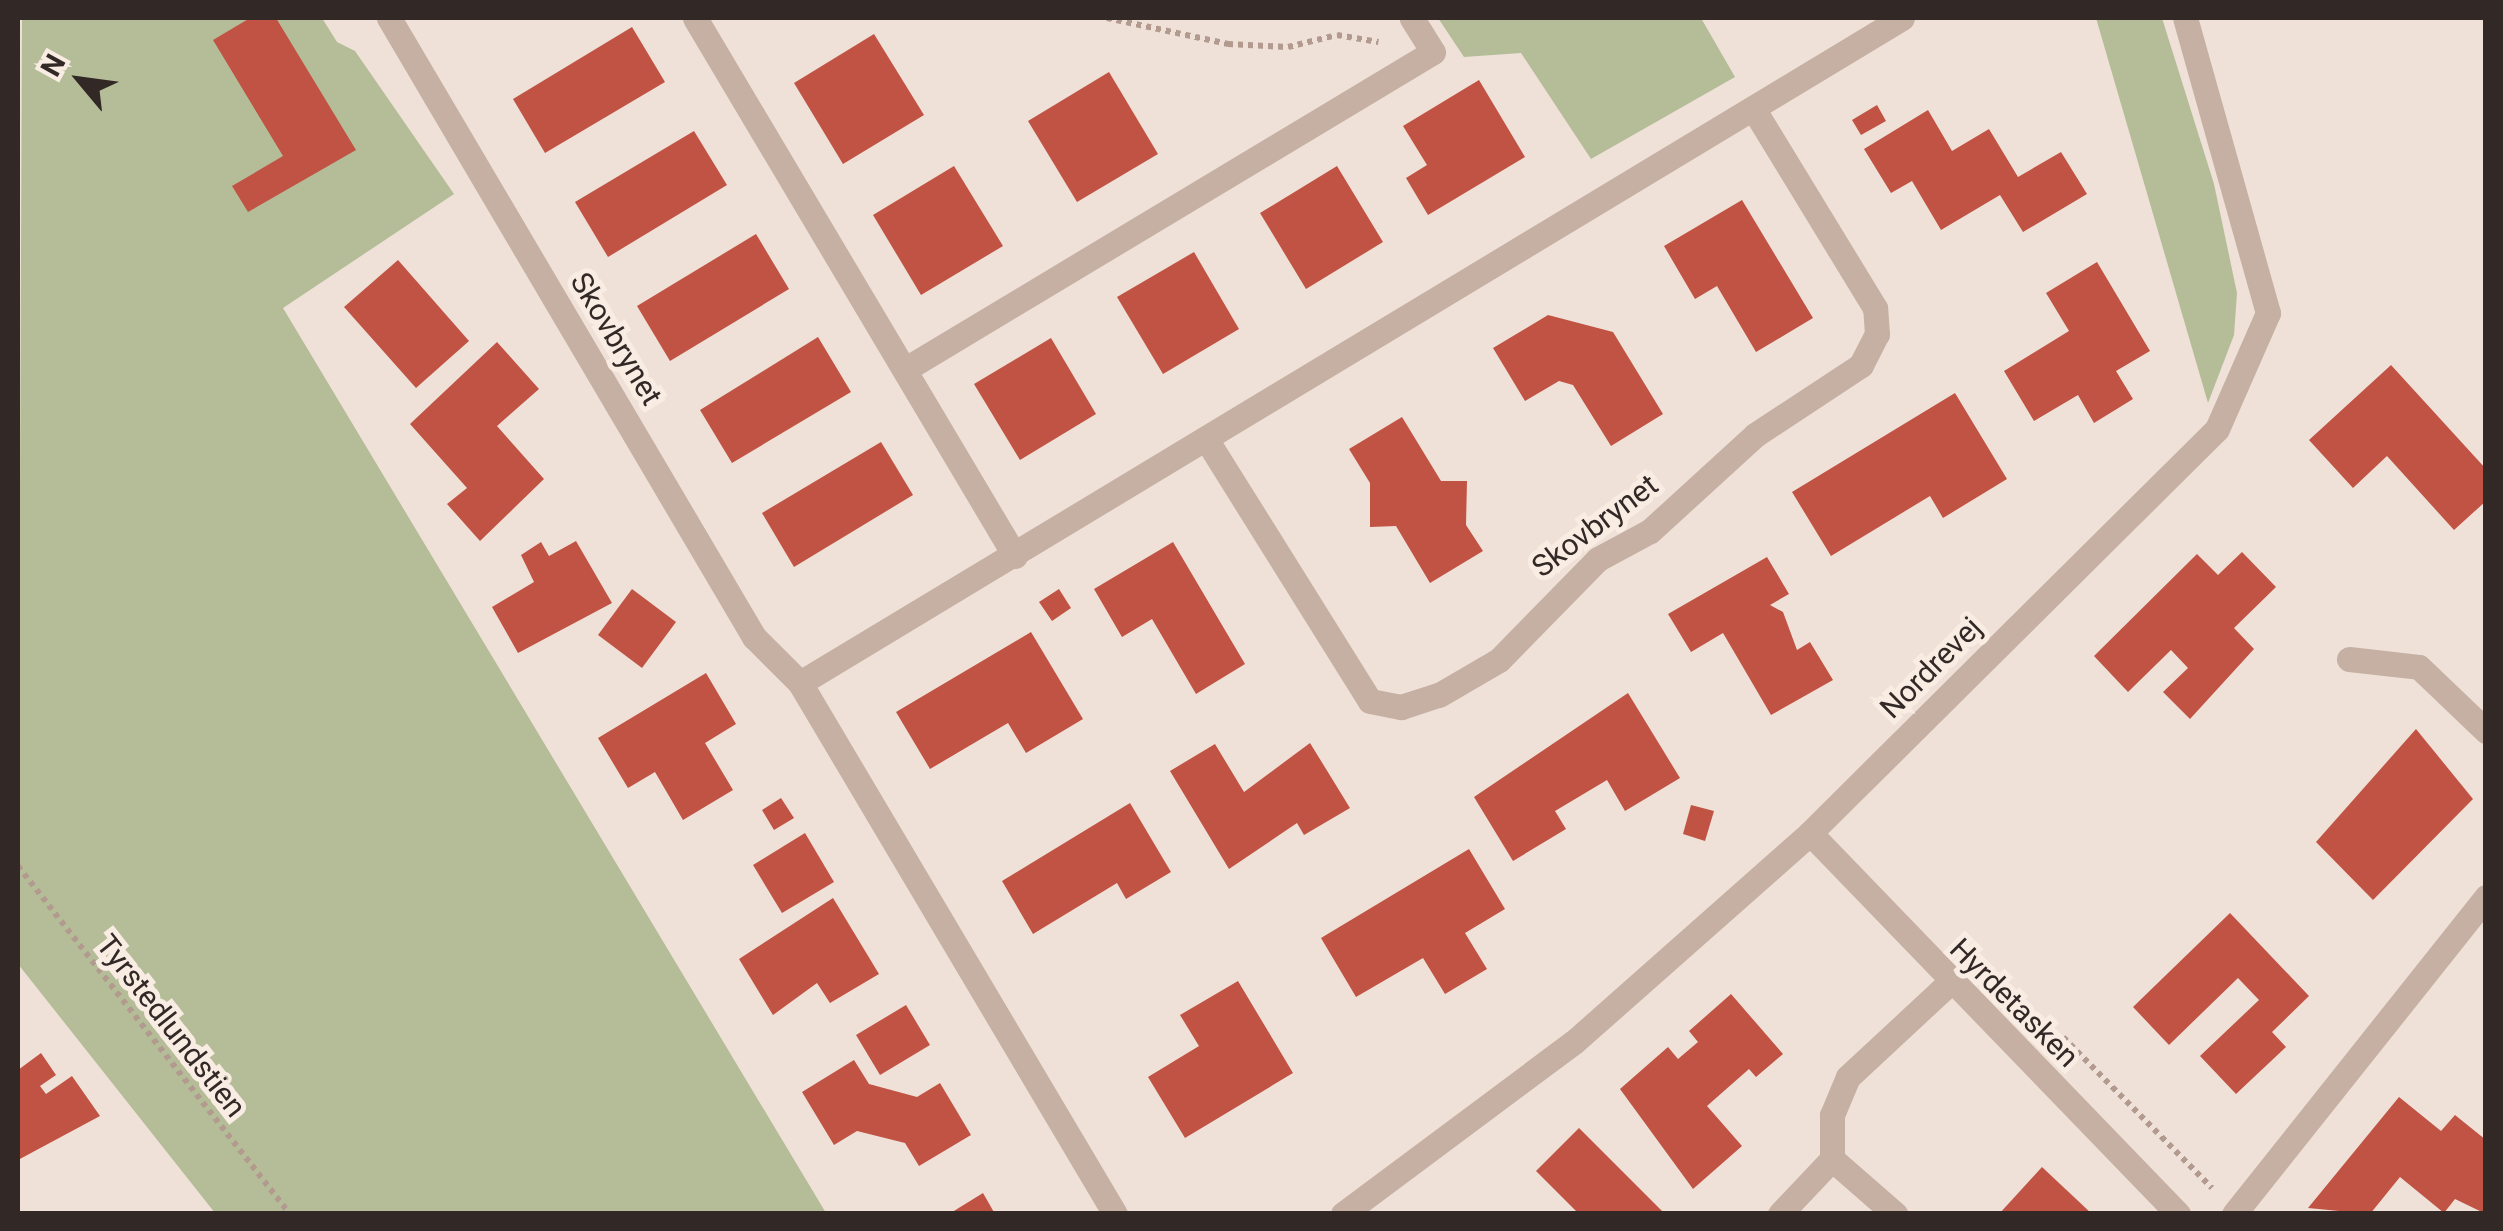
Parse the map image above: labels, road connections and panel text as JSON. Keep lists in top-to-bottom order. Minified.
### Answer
{"streets":{"street":["Skovbrynet","Nordrevej","Hyrdetasken"],"path":["Tyrstedlundstien"]},"crossings":[["Nordrevej","Hyrdetasken"]],"north":"top left"}
